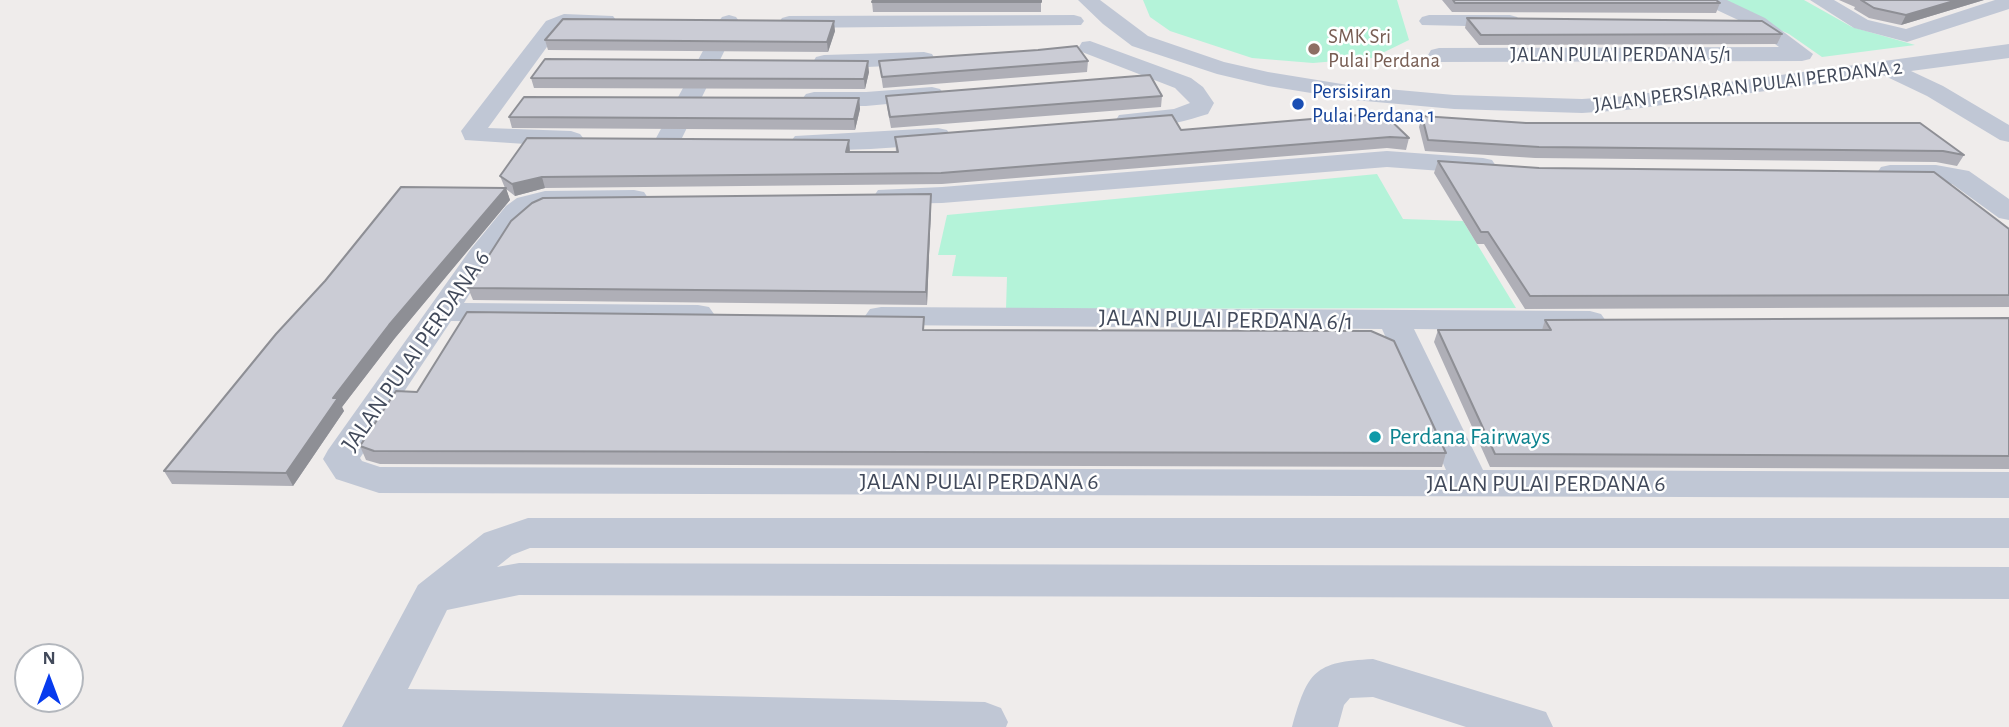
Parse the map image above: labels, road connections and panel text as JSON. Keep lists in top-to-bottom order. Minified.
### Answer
{"streets":{"street":["JALAN PULAI PERDANA 5/1","JALAN PERSIARAN PULAI PERDANA 2","JALAN PULAI PERDANA 6/1","JALAN PULAI PERDANA 6"]},"places":["SMK Sri Pulai Perdana","Persisiran Pulai Perdana 1","Perdana Fairways"],"north":"top"}
